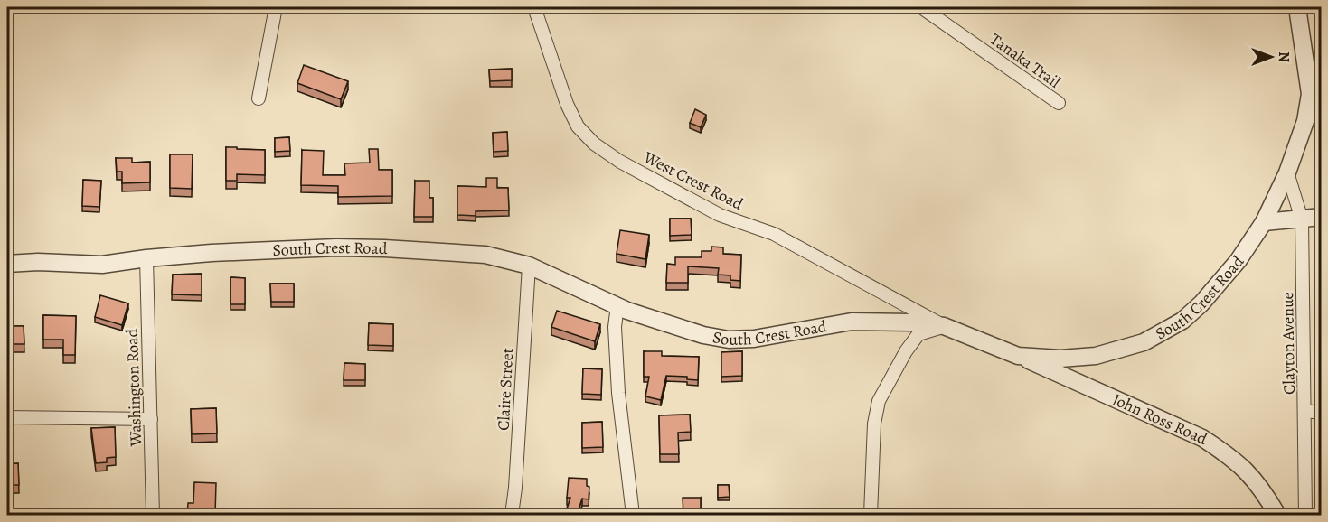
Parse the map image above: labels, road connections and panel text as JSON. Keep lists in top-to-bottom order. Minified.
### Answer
{"streets":{"street":["Tanaka Trail","West Crest Road","South Crest Road","Clayton Avenue","Washington Road","Claire Street","John Ross Road"]},"crossings":[["West Crest Road","South Crest Road"],["South Crest Road","Clayton Avenue"],["South Crest Road","Washington Road"],["South Crest Road","Claire Street"],["South Crest Road","John Ross Road"]],"north":"right"}
